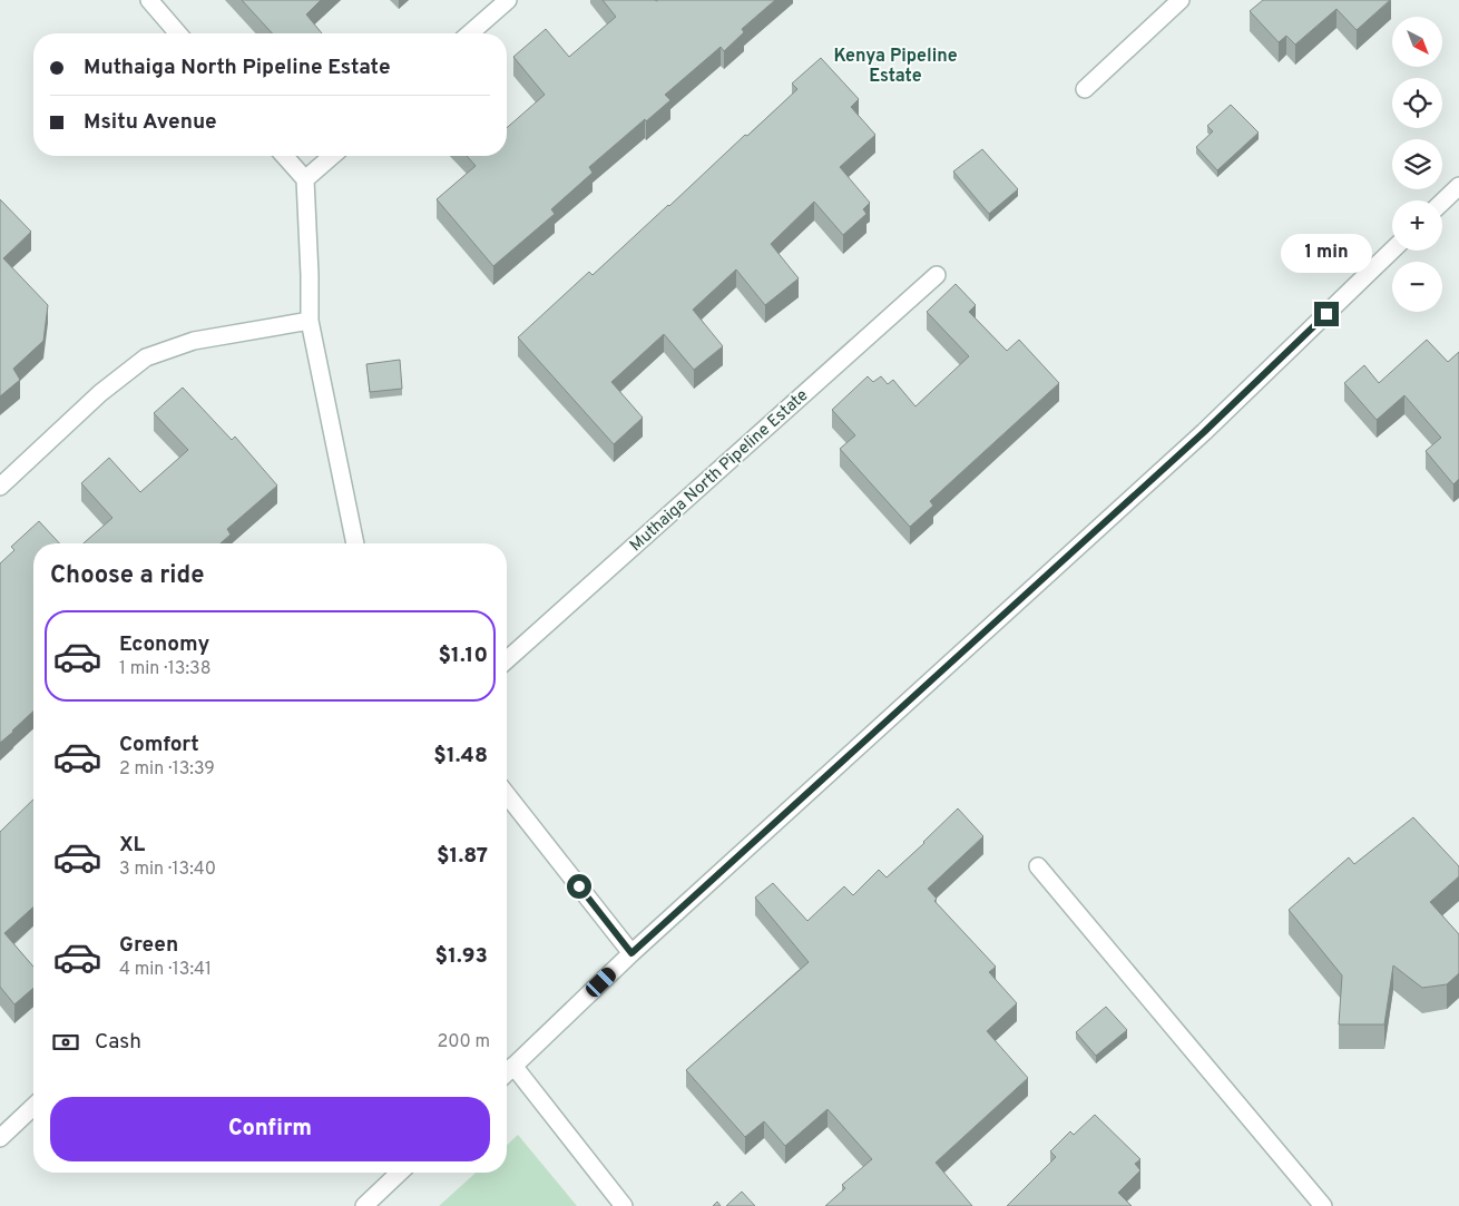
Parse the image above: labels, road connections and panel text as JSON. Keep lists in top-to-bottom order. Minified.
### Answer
{"streets":{"street":["Muthaiga North Pipeline Estate"]},"districts":["Kenya Pipeline Estate"],"north":"bottom right","page":{"map_buttons":["+","−"],"banner":["Muthaiga North Pipeline Estate","Msitu Avenue"],"bubble":"1 min","heading":"Choose a ride","list":[{"name":"Economy","note":"1 min · 13:38","value":"$1.10"},{"name":"Comfort","note":"2 min · 13:39","value":"$1.48"},{"name":"XL","note":"3 min · 13:40","value":"$1.87"},{"name":"Green","note":"4 min · 13:41","value":"$1.93"}],"pay":["Cash","200 m"],"buttons":"Confirm"}}
